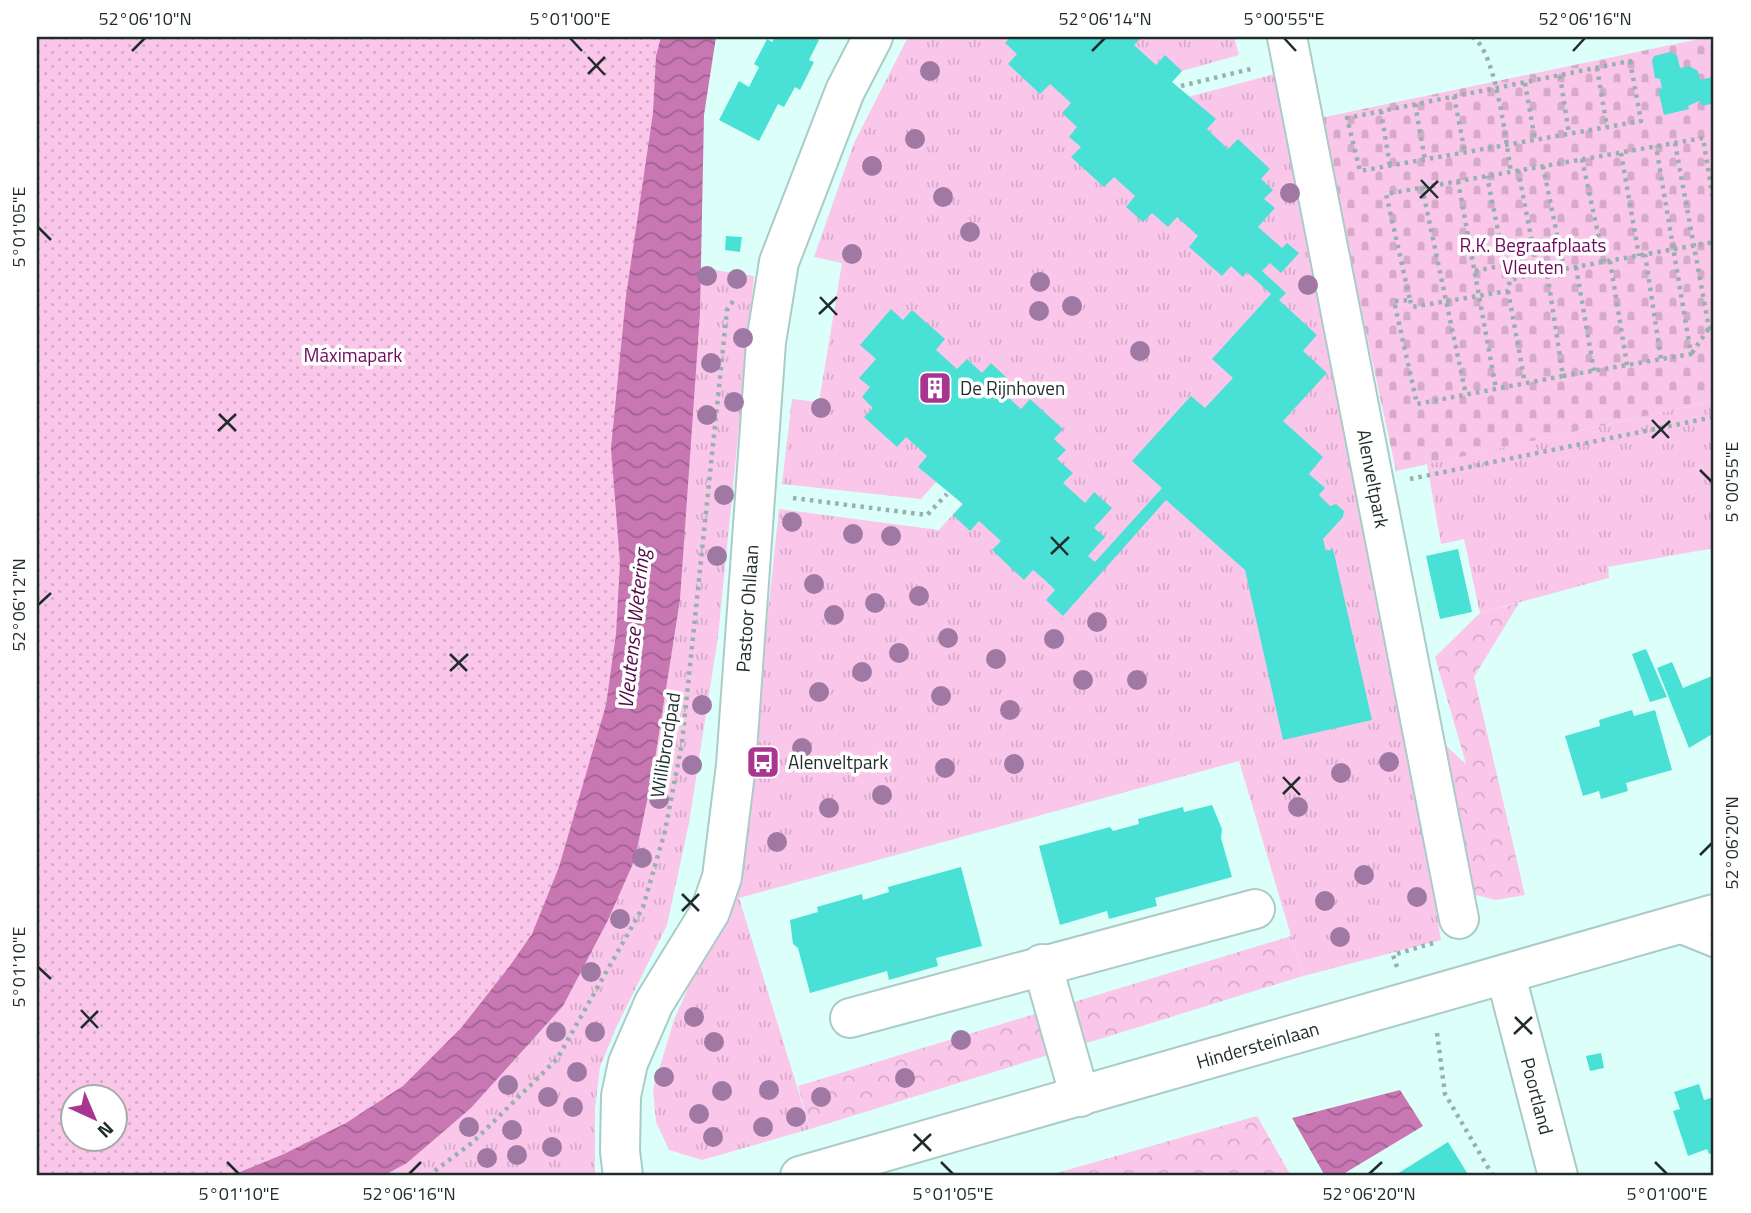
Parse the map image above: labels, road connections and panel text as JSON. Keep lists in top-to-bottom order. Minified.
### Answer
{"streets":{"street":["Alenveltpark","Pastoor Ohllaan","Hindersteinlaan","Poortland"],"path":["Willibrordpad"]},"crossings":[["Pastoor Ohllaan","Willibrordpad"],["Hindersteinlaan","Poortland"]],"water":["Vleutense Wetering"],"parks":["R.K. Begraafplaats Vleuten","Máximapark"],"places":{"building":["De Rijnhoven"],"bus stop":["Alenveltpark"]},"north":"bottom right","coordinates":["52°06'10\"N","5°01'00\"E","52°06'14\"N","5°00'55\"E","52°06'16\"N","5°01'05\"E","52°06'12\"N","52°06'20\"N","5°01'10\"E"]}
